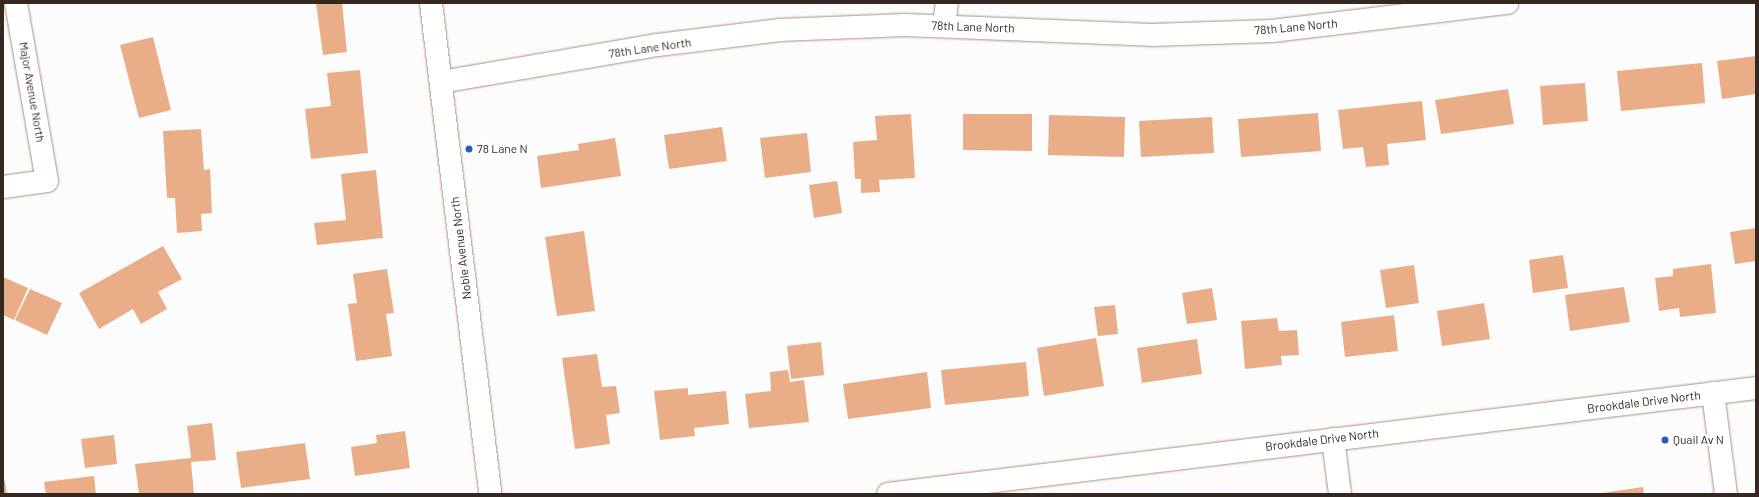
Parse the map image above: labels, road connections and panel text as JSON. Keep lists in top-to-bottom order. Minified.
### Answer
{"streets":{"street":["78th Lane North","Major Avenue North","Noble Avenue North","Brookdale Drive North"]},"crossings":[["78th Lane North","Noble Avenue North"]],"places":["78 Lane N","Quail Av N"]}
